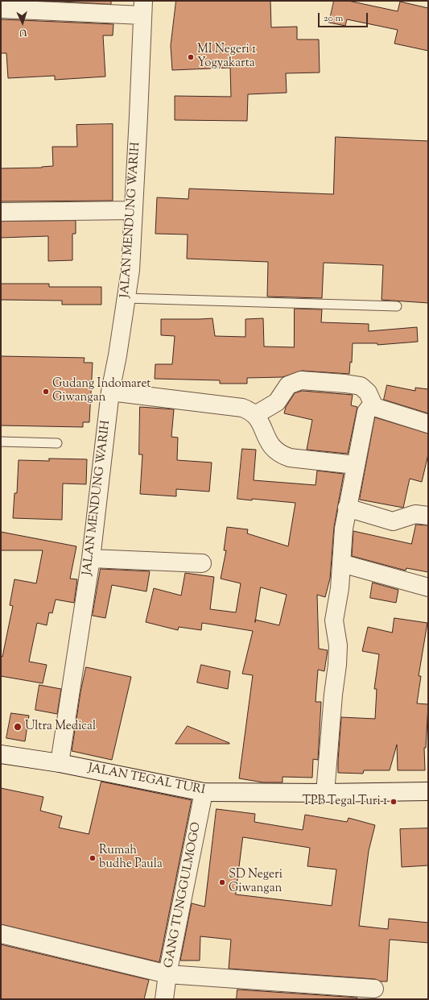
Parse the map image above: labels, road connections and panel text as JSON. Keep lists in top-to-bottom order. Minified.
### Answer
{"streets":{"street":["JALAN MENDUNG WARIH","JALAN TEGAL TURI","GANG TUNGGULMOGO"]},"crossings":[["JALAN MENDUNG WARIH","JALAN TEGAL TURI"],["JALAN TEGAL TURI","GANG TUNGGULMOGO"]],"places":["MI Negeri 1 Yogyakarta","Gudang Indomaret Giwangan","Ultra Medical","TPB Tegal Turi 1","Rumah budhe Paula","SD Negeri Giwangan"],"scale_bar":"20 m","north":"bottom"}
